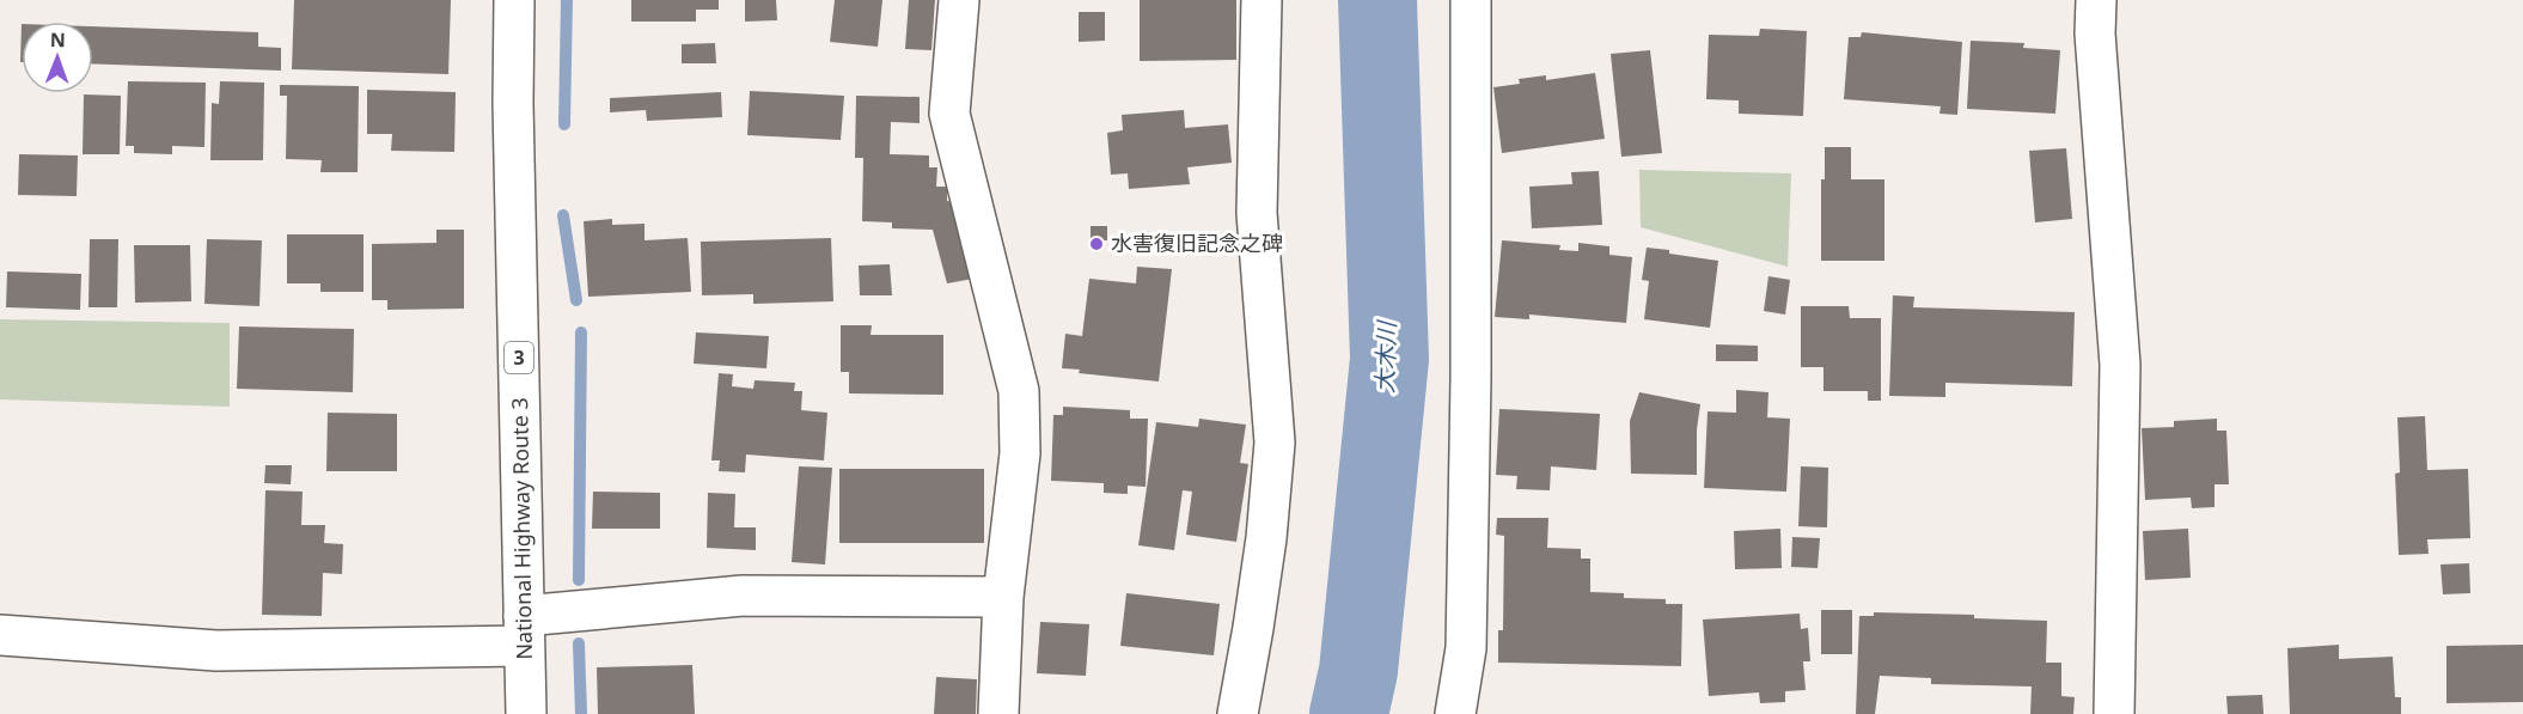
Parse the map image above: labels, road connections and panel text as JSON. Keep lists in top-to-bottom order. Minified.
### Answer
{"streets":{"main road":["3","National Highway Route 3"]},"water":["大木川"],"places":["水害復旧記念之碑"],"north":"top"}
